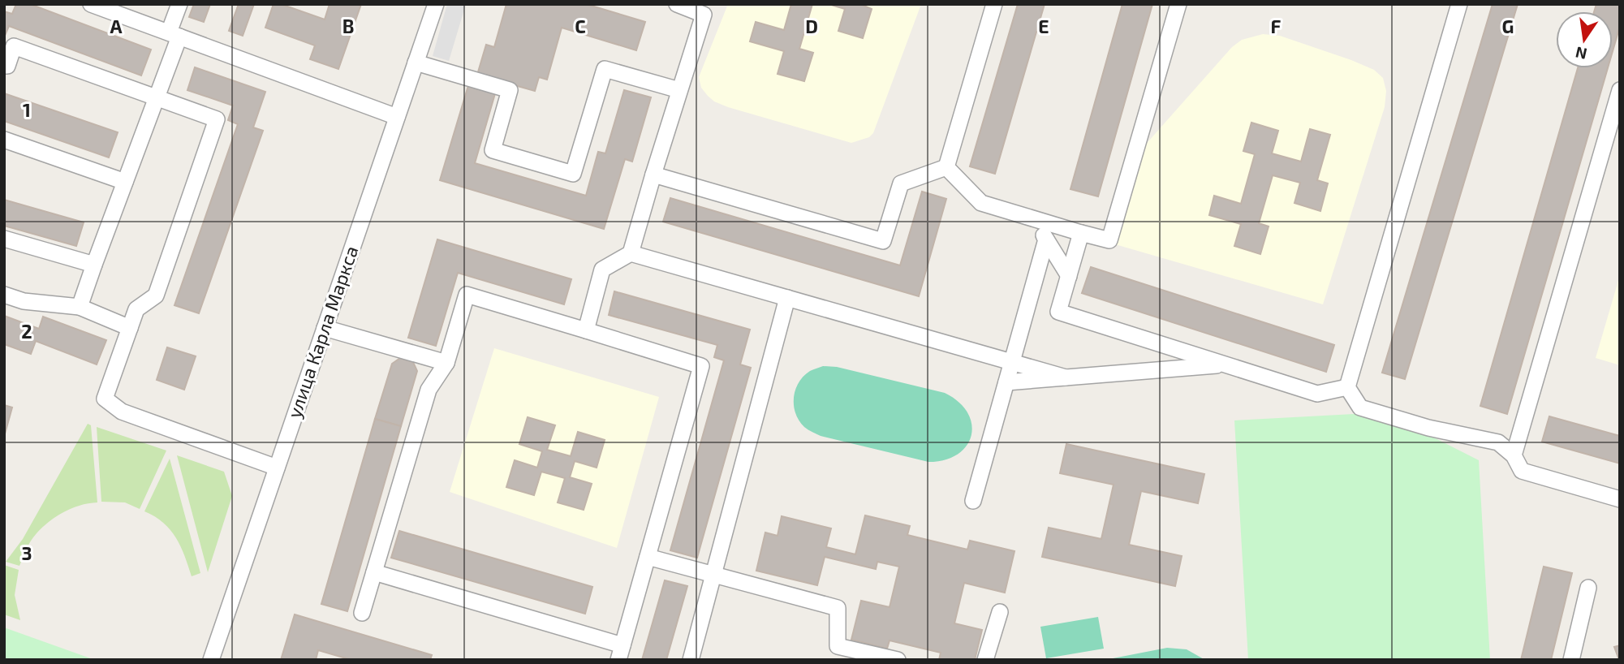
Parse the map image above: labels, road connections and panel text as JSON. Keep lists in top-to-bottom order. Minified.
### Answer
{"streets":{"street":["улица Карла Маркса"]},"north":"bottom","grid":{"columns":["A","B","C","D","E","F","G"],"rows":["1","2","3"]}}
